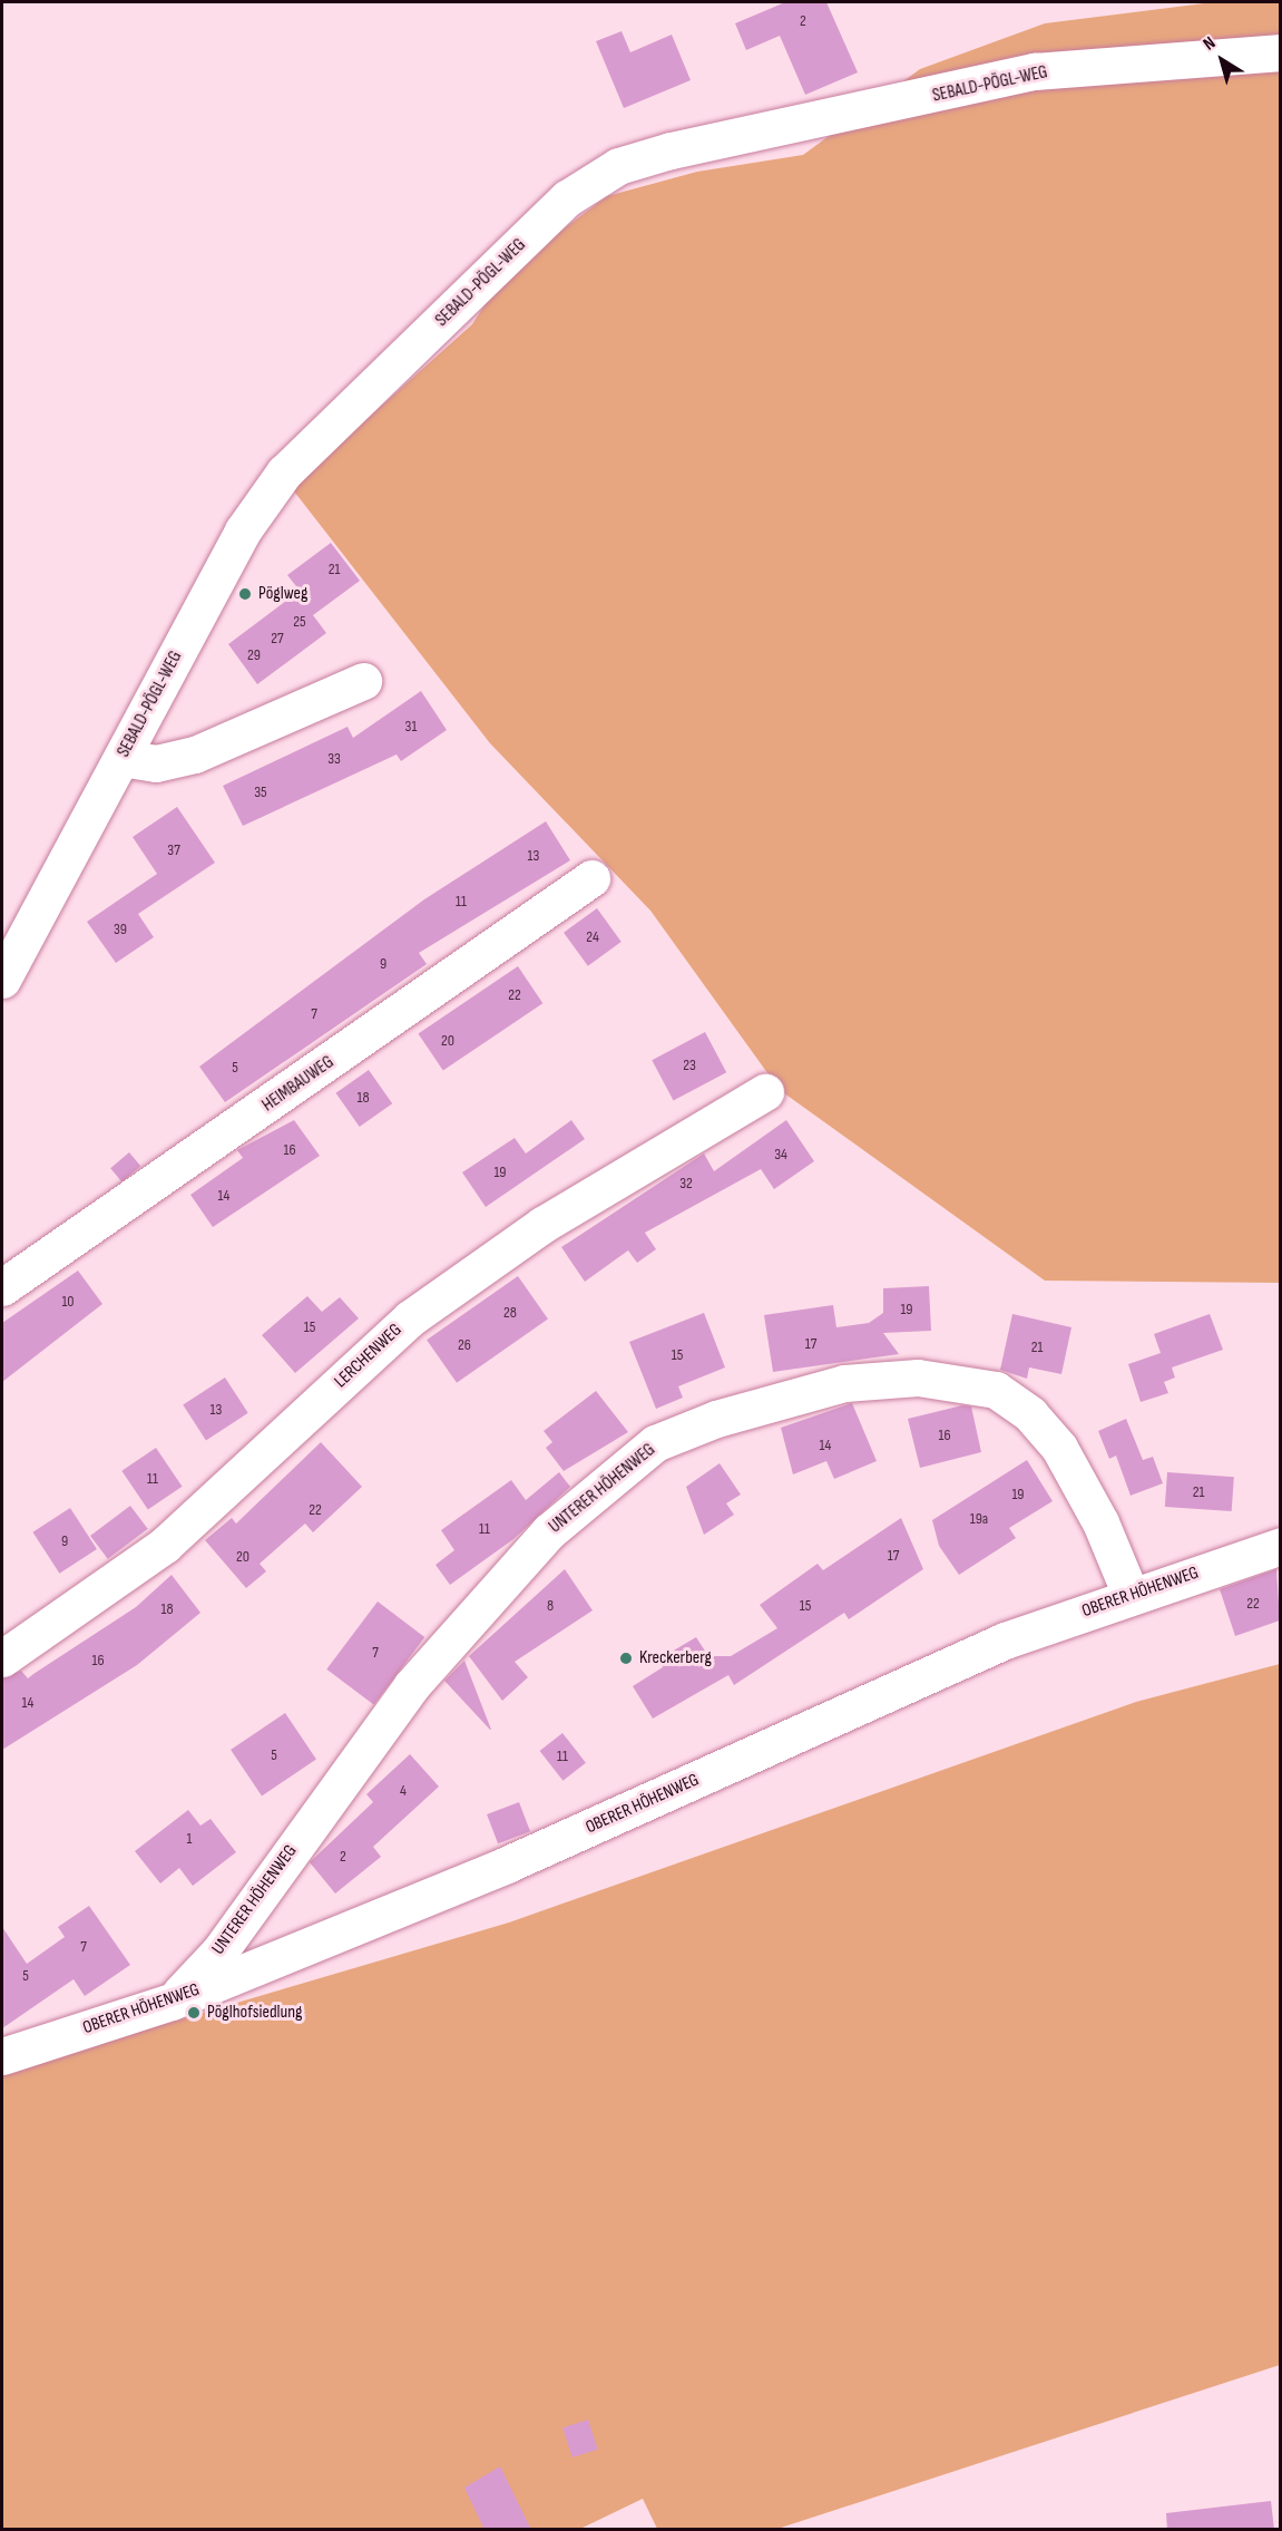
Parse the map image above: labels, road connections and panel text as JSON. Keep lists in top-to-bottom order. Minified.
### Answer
{"streets":{"street":["SEBALD-PÖGL-WEG","HEIMBAUWEG","LERCHENWEG","UNTERER HÖHENWEG","OBERER HÖHENWEG"]},"crossings":[["UNTERER HÖHENWEG","OBERER HÖHENWEG"]],"places":["Pöglweg","Kreckerberg","Pöglhofsiedlung"],"house_numbers":["2","21","25","27","29","31","33","35","37","13","11","39","24","9","22","7","20","23","5","18","16","34","19","32","14","10","19","28","15","17","26","21","15","13","16","14","11","21","19","22","19a","11","9","17","20","22","8","15","18","7","16","14","5","11","4","1","2","7","5"],"north":"top left"}
